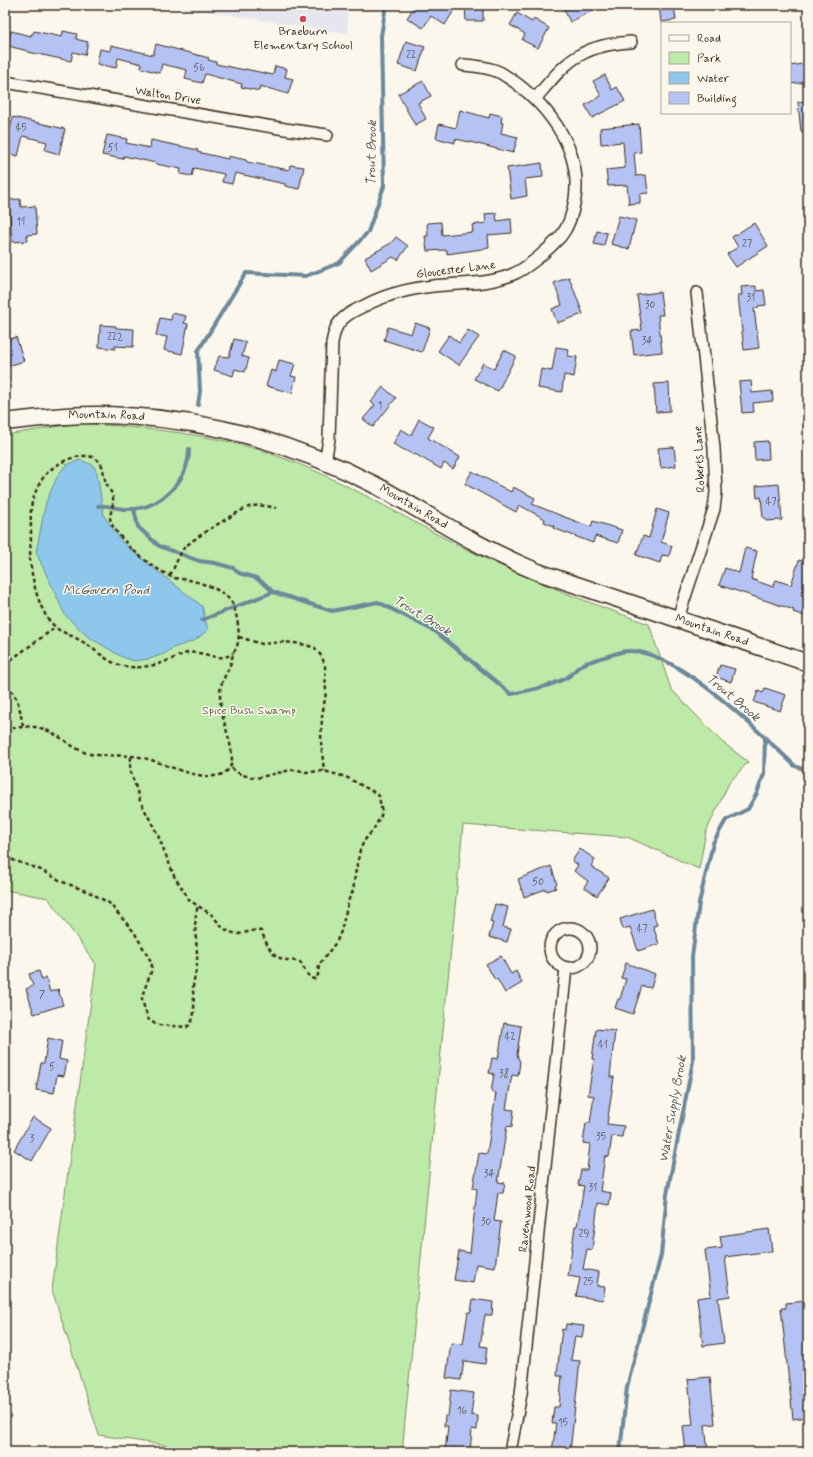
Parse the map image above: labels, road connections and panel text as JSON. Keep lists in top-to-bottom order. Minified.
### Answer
{"streets":{"main road":["Mountain Road"],"street":["Walton Drive","Gloucester Lane","Roberts Lane","Ravenwood Road"]},"crossings":[["Gloucester Lane","Mountain Road"],["Mountain Road","Roberts Lane"]],"water":["Trout Brook","McGovern Pond","Water Supply Brook"],"parks":["Spice Bush Swamp"],"places":["Braeburn Elementary School"],"house_numbers":["22","56","45","51","11","27","31","30","222","34","1","47","50","47","7","42","41","5","38","35","3","34","31","30","29","25","16","15"],"legend":["Road","Park","Water","Building"]}
